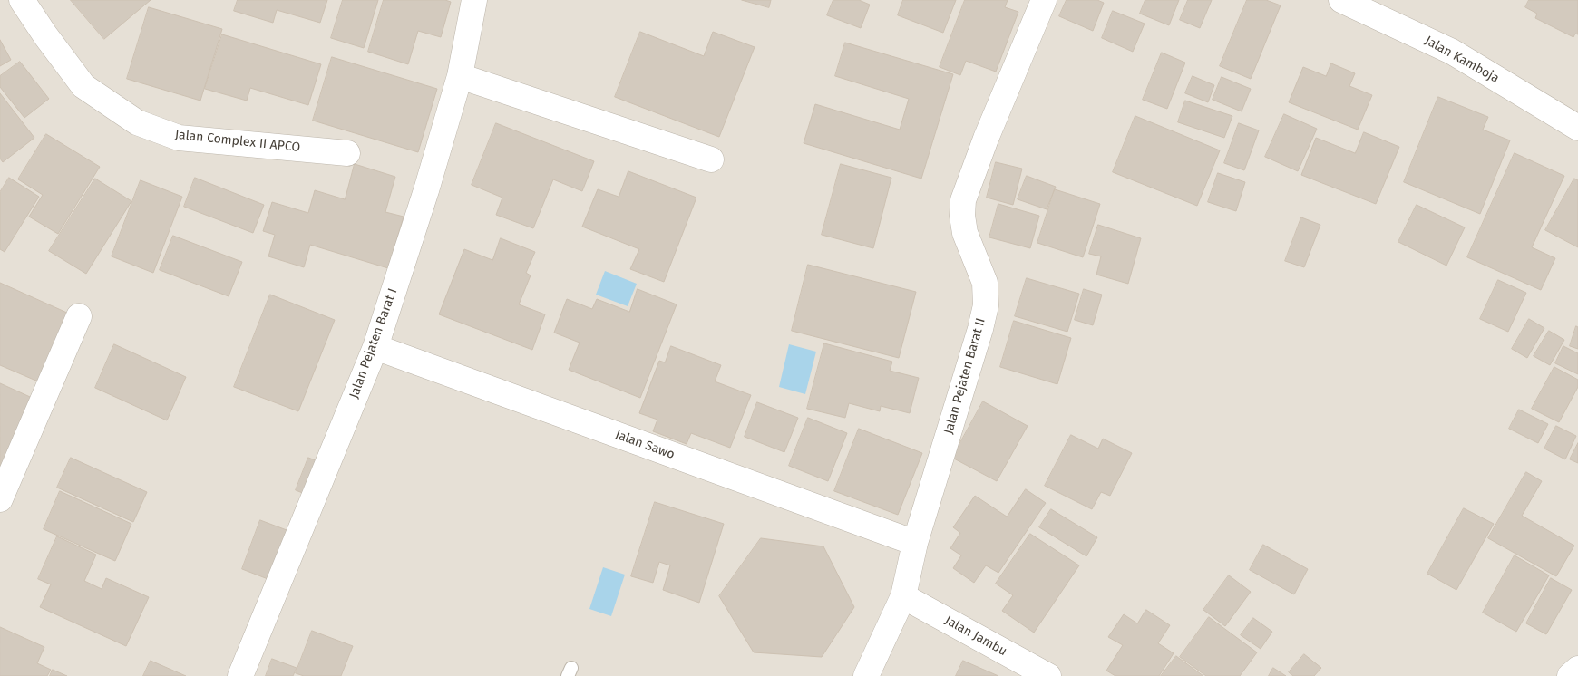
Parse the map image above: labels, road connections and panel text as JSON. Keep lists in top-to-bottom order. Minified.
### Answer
{"streets":{"street":["Jalan Kamboja","Jalan Complex II APCO","Jalan Pejaten Barat I","Jalan Pejaten Barat II","Jalan Sawo","Jalan Jambu"]},"crossings":[["Jalan Pejaten Barat I","Jalan Sawo"],["Jalan Pejaten Barat II","Jalan Sawo"],["Jalan Pejaten Barat II","Jalan Jambu"]]}
